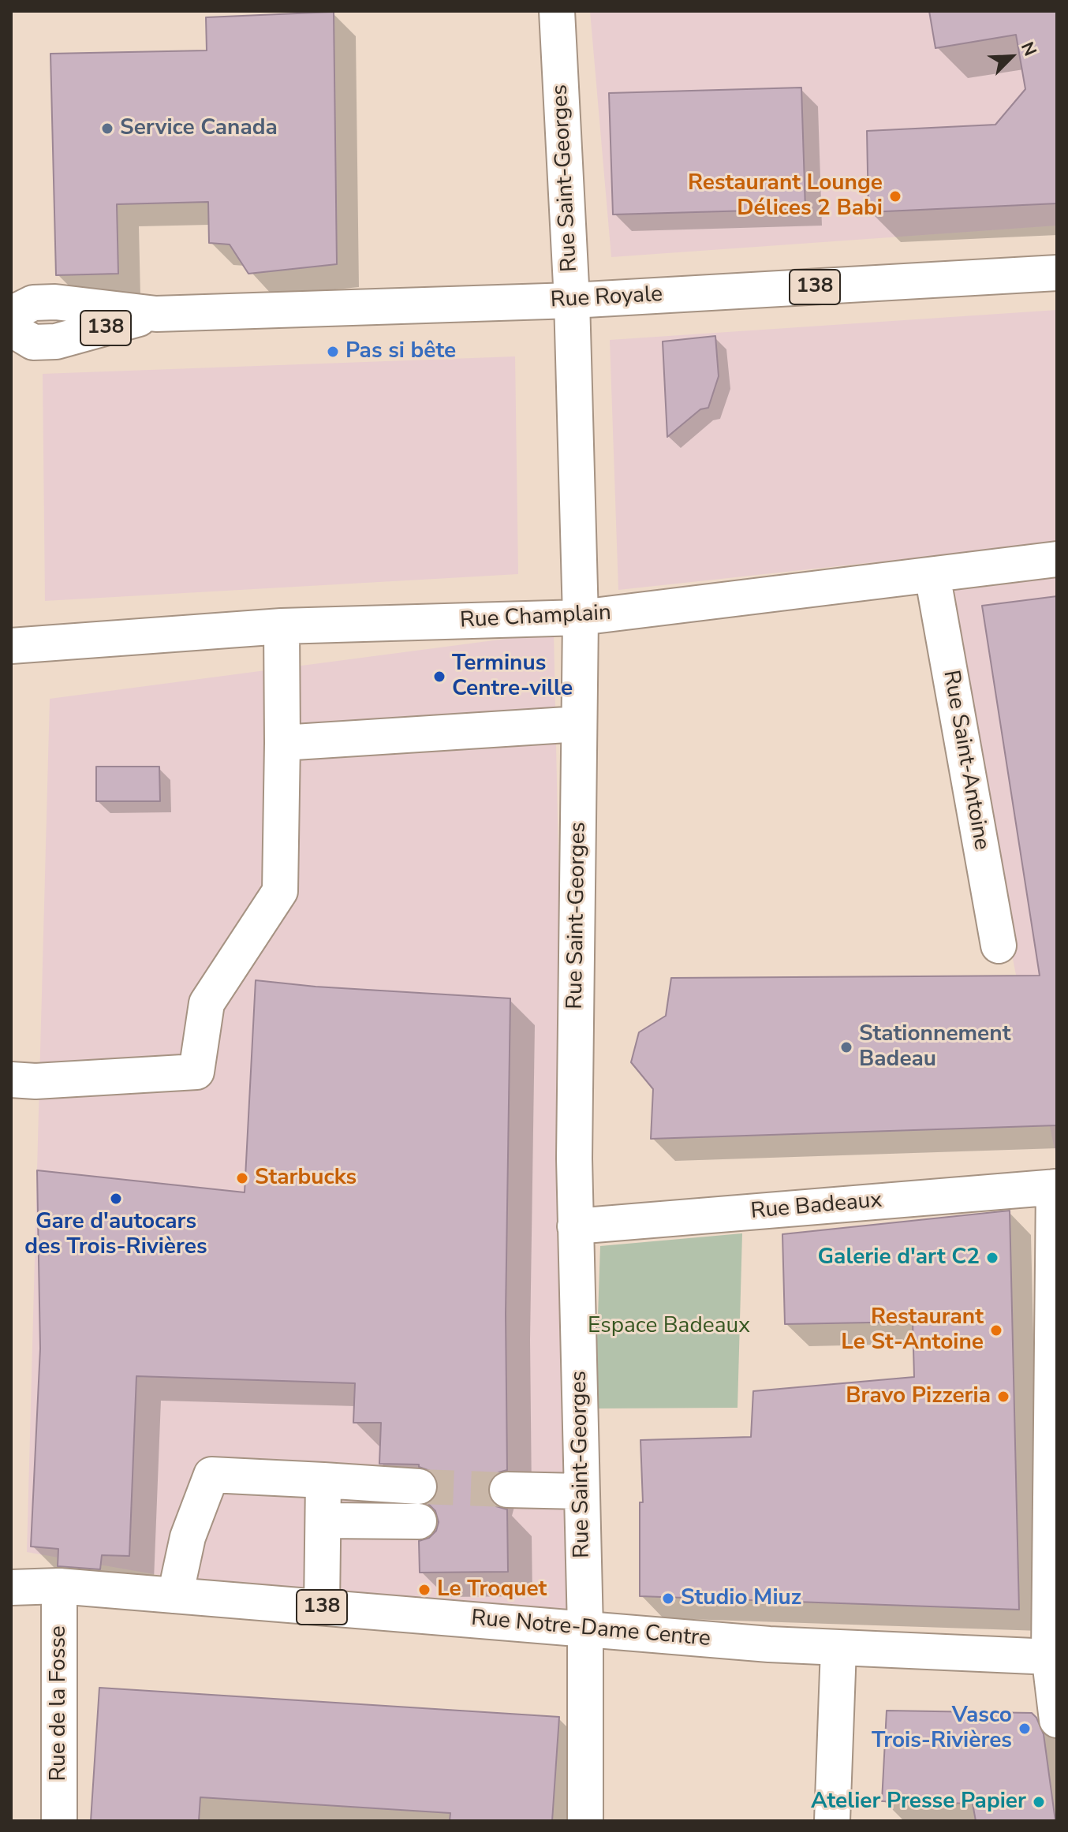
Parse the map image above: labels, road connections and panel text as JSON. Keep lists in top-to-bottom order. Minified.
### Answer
{"streets":{"street":["Rue Saint-Georges","138","Rue Royale","Rue Champlain","Rue Saint-Antoine","Rue Badeaux","Rue Notre-Dame Centre","Rue de la Fosse"]},"crossings":[["Rue Saint-Georges","Rue Royale"],["Rue Saint-Georges","Rue Champlain"],["Rue Saint-Georges","Rue Badeaux"],["Rue Saint-Georges","Rue Notre-Dame Centre"],["Rue Champlain","Rue Saint-Antoine"],["Rue Notre-Dame Centre","Rue de la Fosse"]],"parks":["Espace Badeaux"],"places":["Service Canada","Restaurant Lounge Délices 2 Babi","Pas si bête","Terminus Centre-ville","Stationnement Badeau","Starbucks","Gare d'autocars des Trois-Rivières","Galerie d'art C2","Restaurant Le St-Antoine","Bravo Pizzeria","Le Troquet","Studio Miuz","Vasco Trois-Rivières","Atelier Presse Papier"],"north":"top right"}
